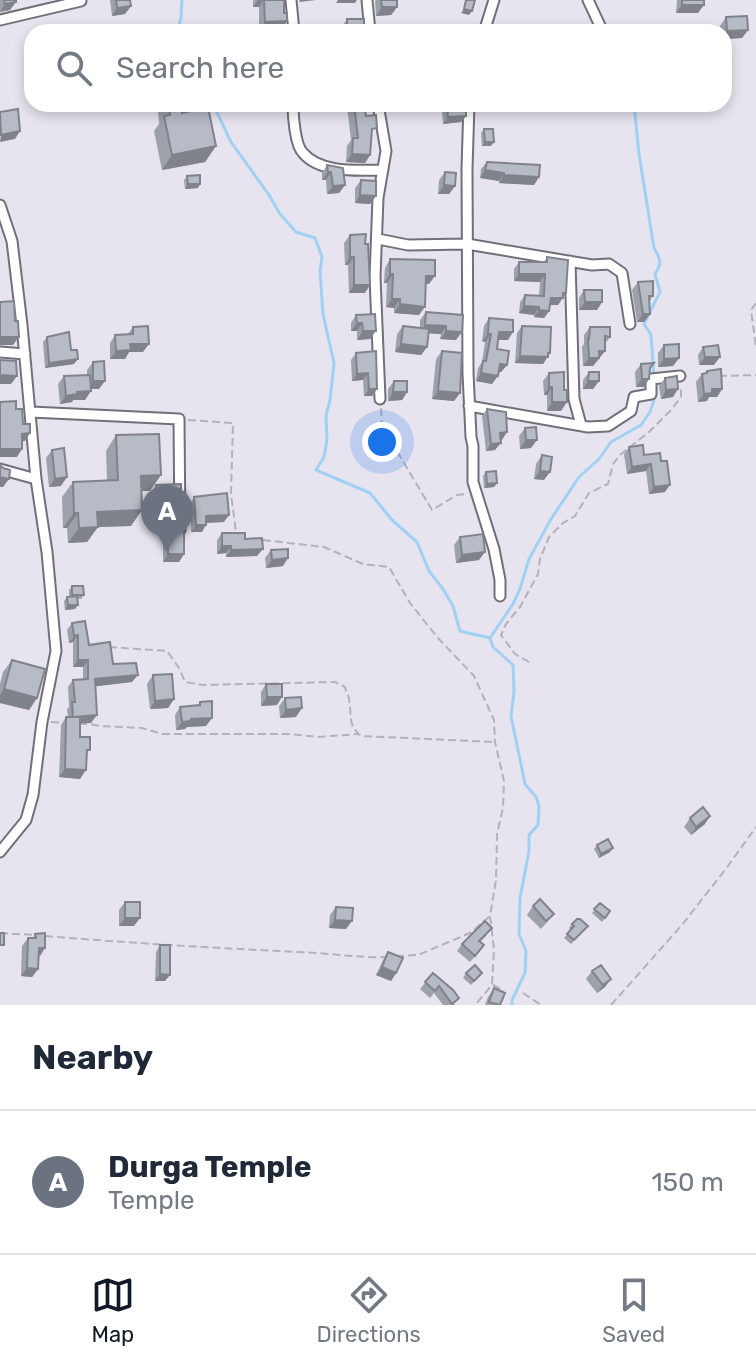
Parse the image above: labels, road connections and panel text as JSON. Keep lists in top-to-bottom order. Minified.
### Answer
{"page":{"search":"Search here","pins":"A","heading":"Nearby","list":[{"mark":"A","name":"Durga Temple","note":"Temple","value":"150 m"}],"nav":["Map","Directions","Saved"]}}
